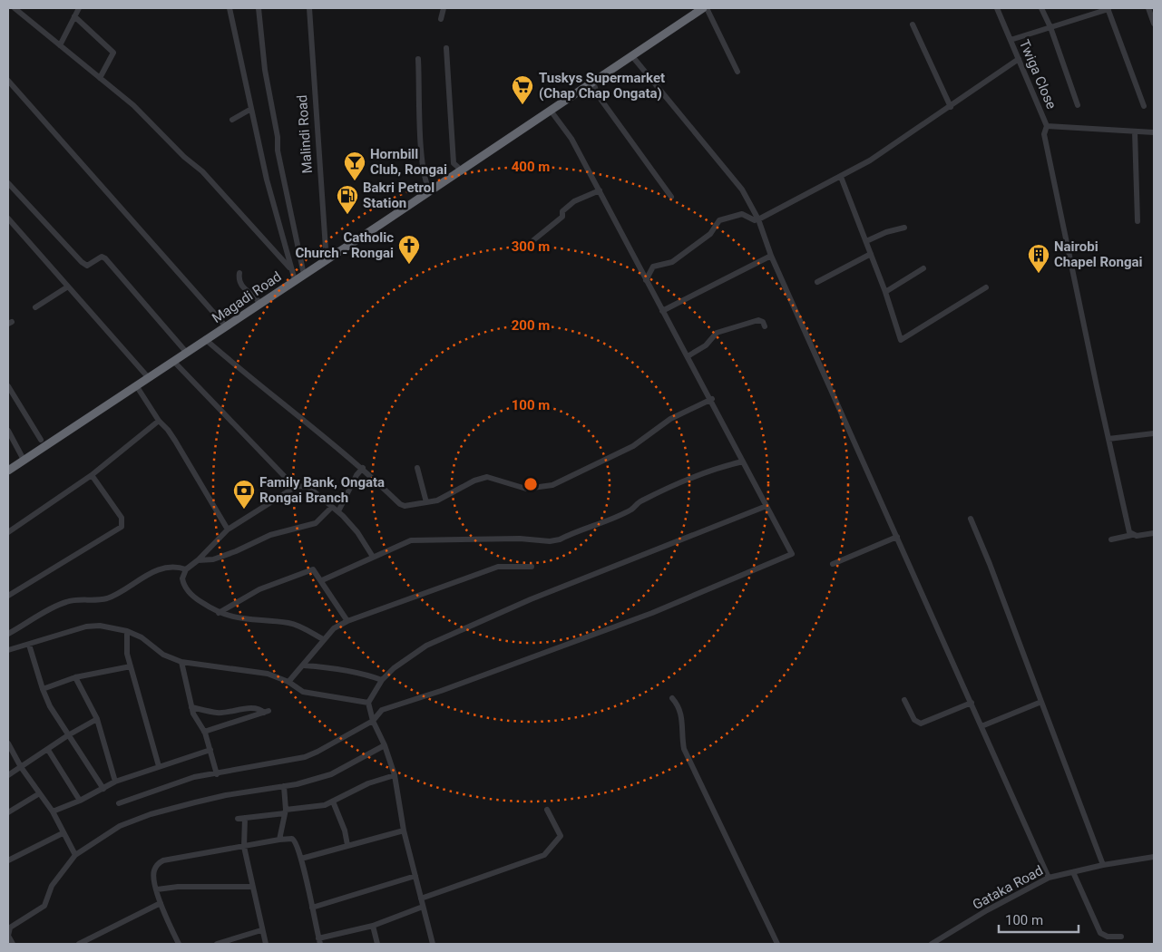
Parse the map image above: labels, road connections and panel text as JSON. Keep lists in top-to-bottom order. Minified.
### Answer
{"streets":{"highway":["Magadi Road"],"street":["Twiga Close","Malindi Road","Gataka Road"]},"crossings":[["Malindi Road","Magadi Road"]],"places":{"supermarket":["Tuskys Supermarket (Chap Chap Ongata)"],"bar":["Hornbill Club, Rongai"],"fuel station":["Bakri Petrol Station"],"church":["Catholic Church - Rongai"],"building":["Nairobi Chapel Rongai"],"bank":["Family Bank, Ongata Rongai Branch"]},"scale_bar":"100 m","rings":["400 m","300 m","200 m","100 m"]}
